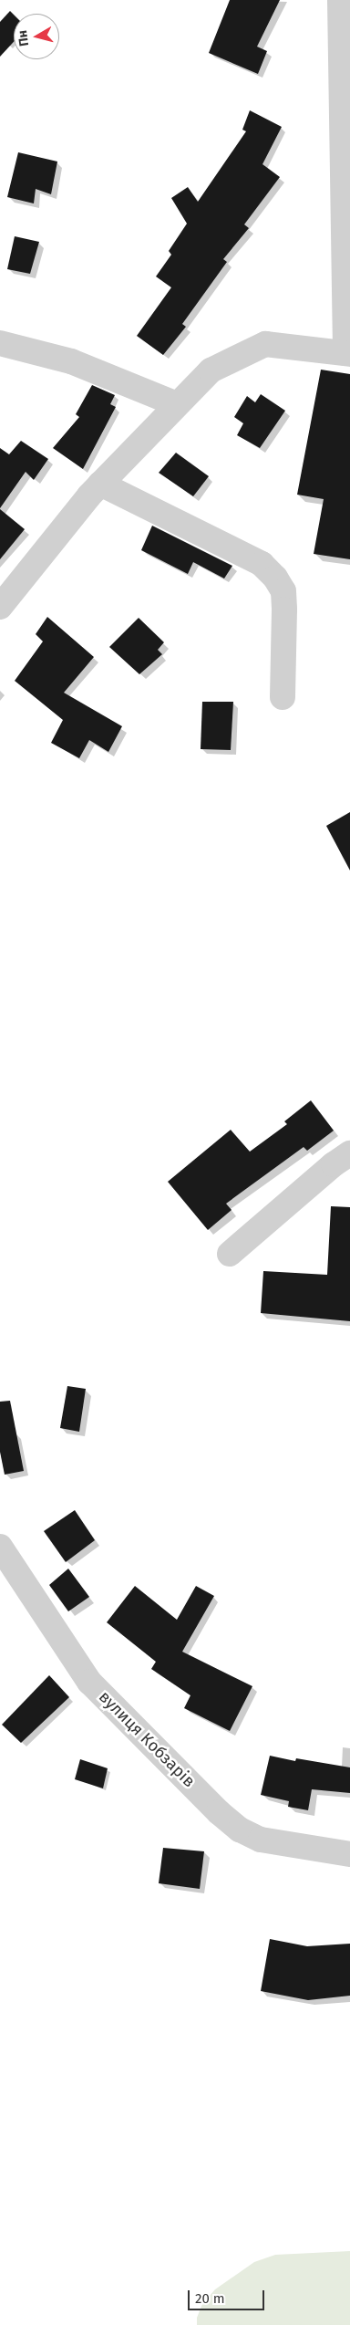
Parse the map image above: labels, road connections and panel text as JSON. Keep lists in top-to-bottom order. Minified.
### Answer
{"scale_bar":"20 m","north":"left"}
